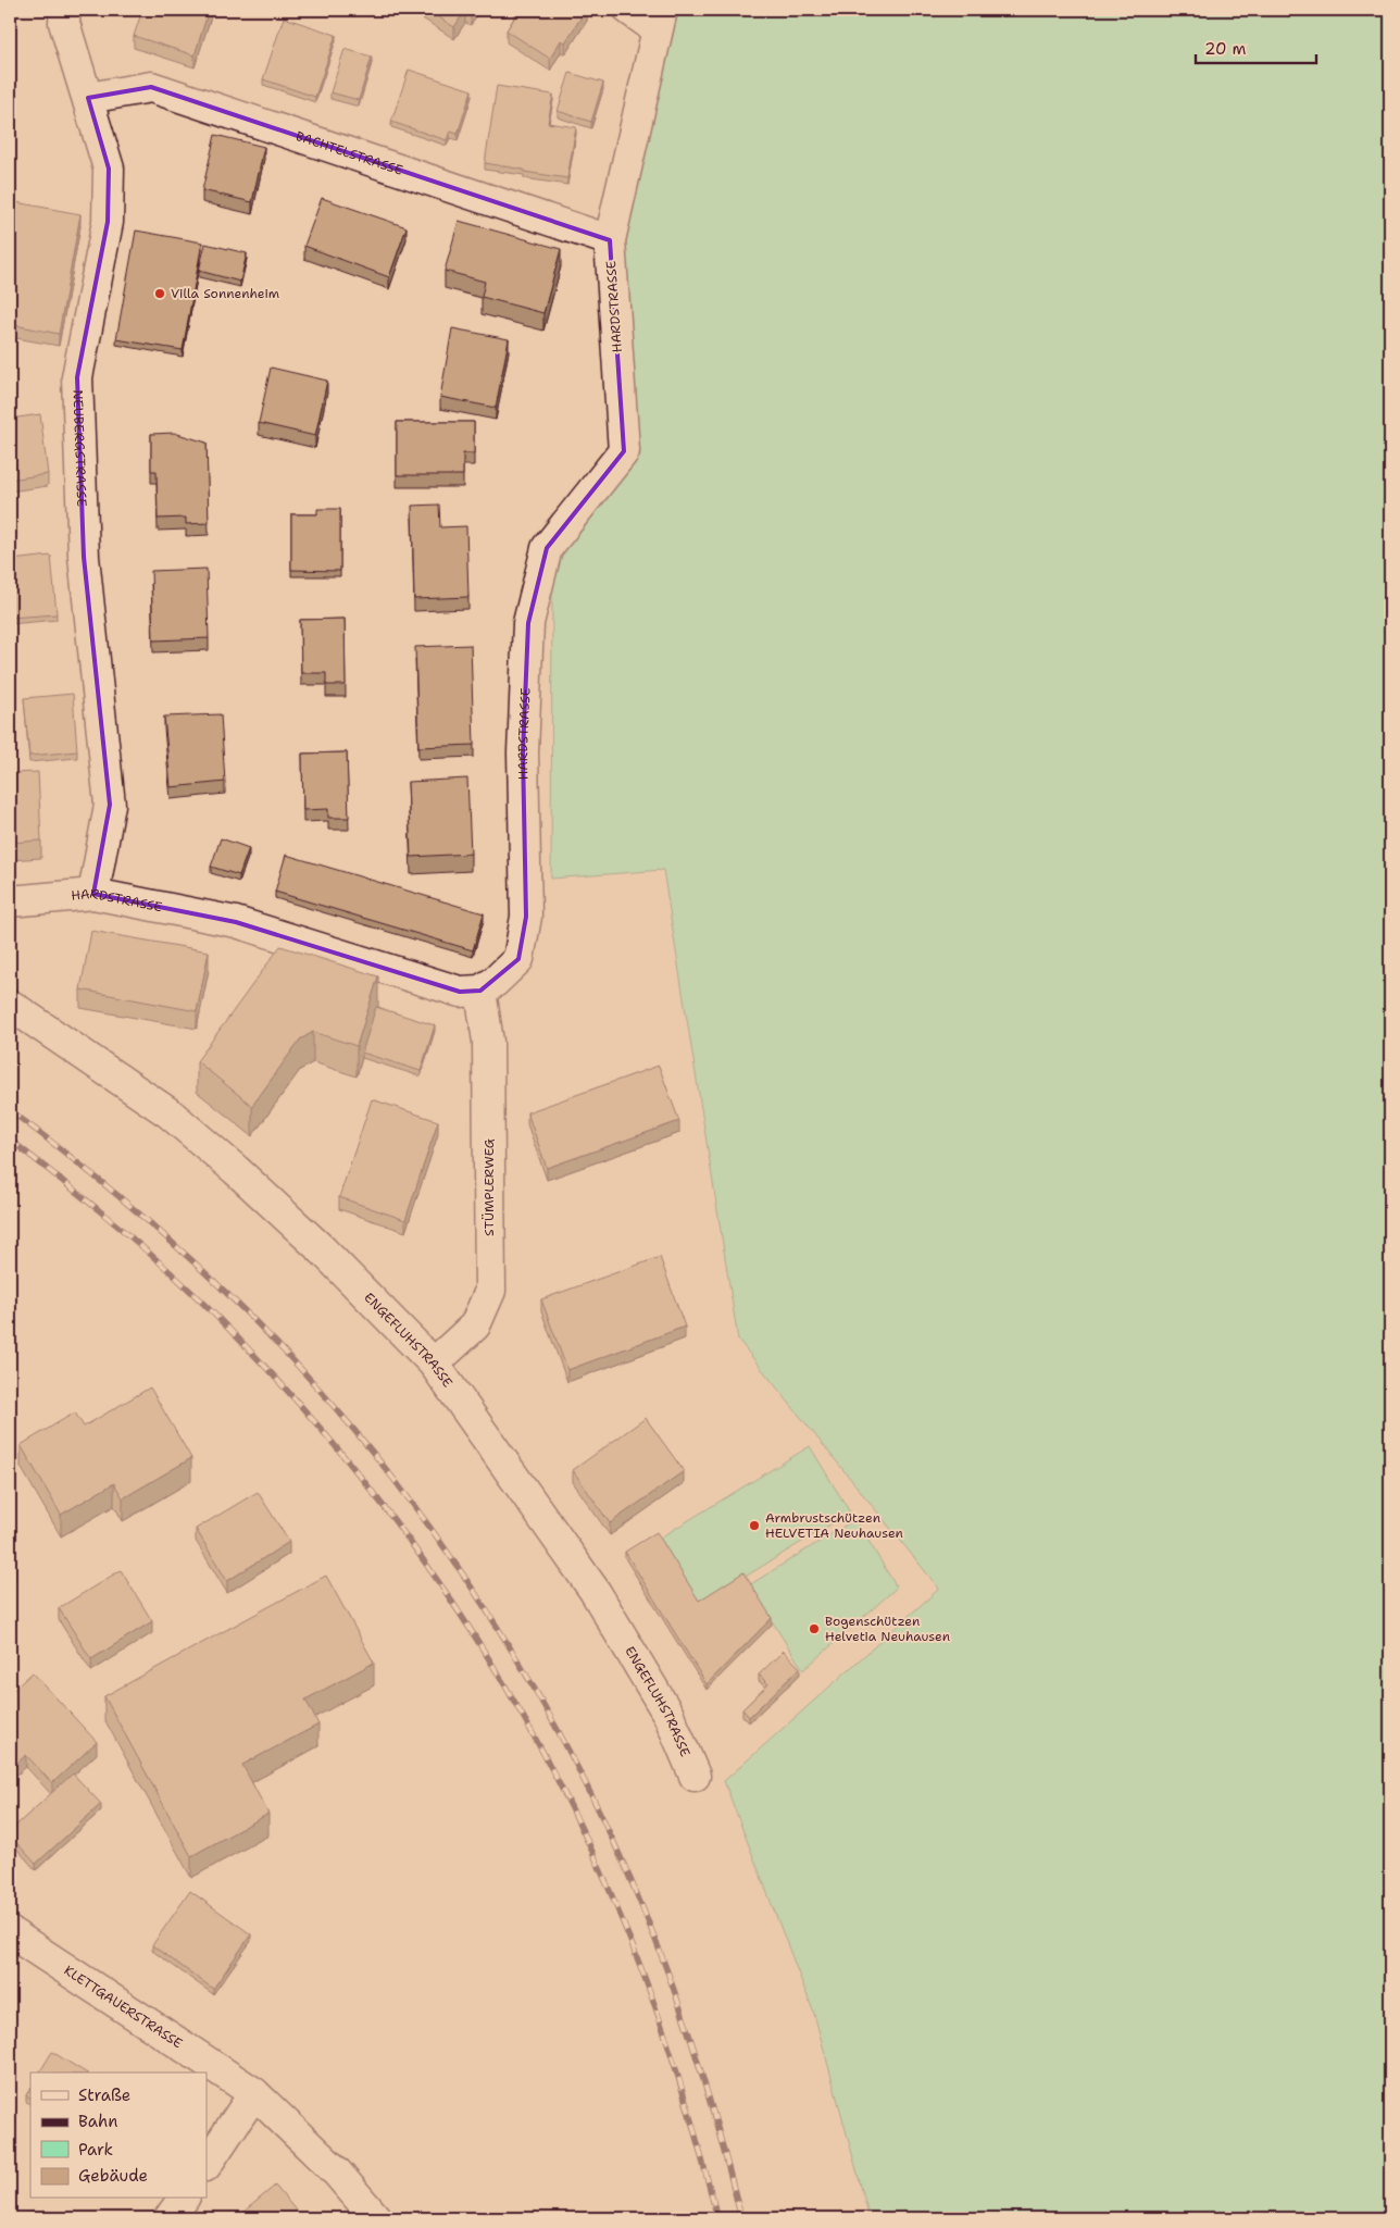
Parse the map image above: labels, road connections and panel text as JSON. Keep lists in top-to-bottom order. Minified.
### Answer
{"streets":{"street":["BACHTELSTRASSE","HARDSTRASSE","NEUBERGSTRASSE","STÜMPLERWEG","ENGEFLUHSTRASSE","KLETTGAUERSTRASSE"]},"crossings":[["BACHTELSTRASSE","HARDSTRASSE"],["BACHTELSTRASSE","NEUBERGSTRASSE"],["HARDSTRASSE","NEUBERGSTRASSE"],["HARDSTRASSE","STÜMPLERWEG"],["STÜMPLERWEG","ENGEFLUHSTRASSE"]],"places":["Villa Sonnenheim","Armbrustschützen HELVETIA Neuhausen","Bogenschützen Helvetia Neuhausen"],"legend":["Straße","Bahn","Park","Gebäude"],"scale_bar":"20 m"}
